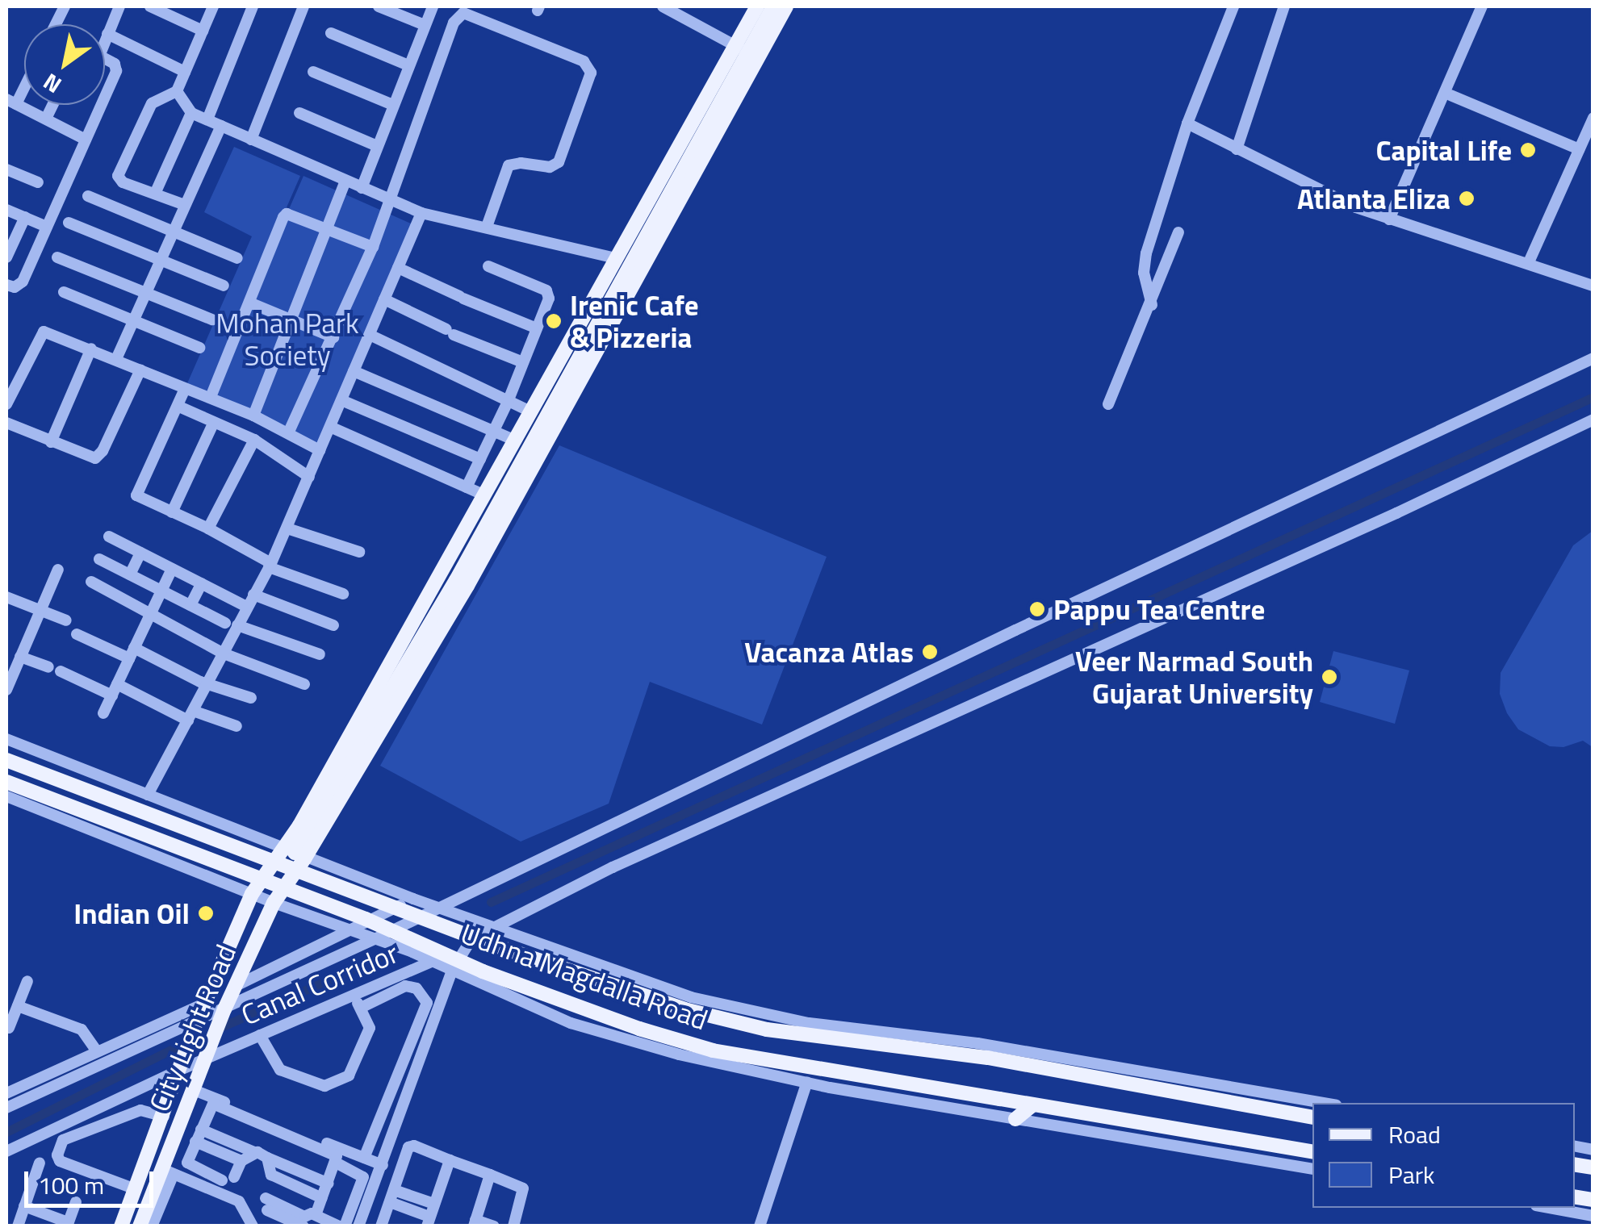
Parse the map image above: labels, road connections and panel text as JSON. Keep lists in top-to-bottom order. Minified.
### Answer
{"streets":{"main road":["Udhna Magdalla Road","City Light Road"],"street":["Canal Corridor"]},"crossings":[["Canal Corridor","City Light Road"]],"parks":["Mohan Park Society"],"places":["Capital Life","Atlanta Eliza","Irenic Cafe & Pizzeria","Pappu Tea Centre","Vacanza Atlas","Veer Narmad South Gujarat University","Indian Oil"],"legend":["Road","Park"],"scale_bar":"100 m","north":"bottom left"}
